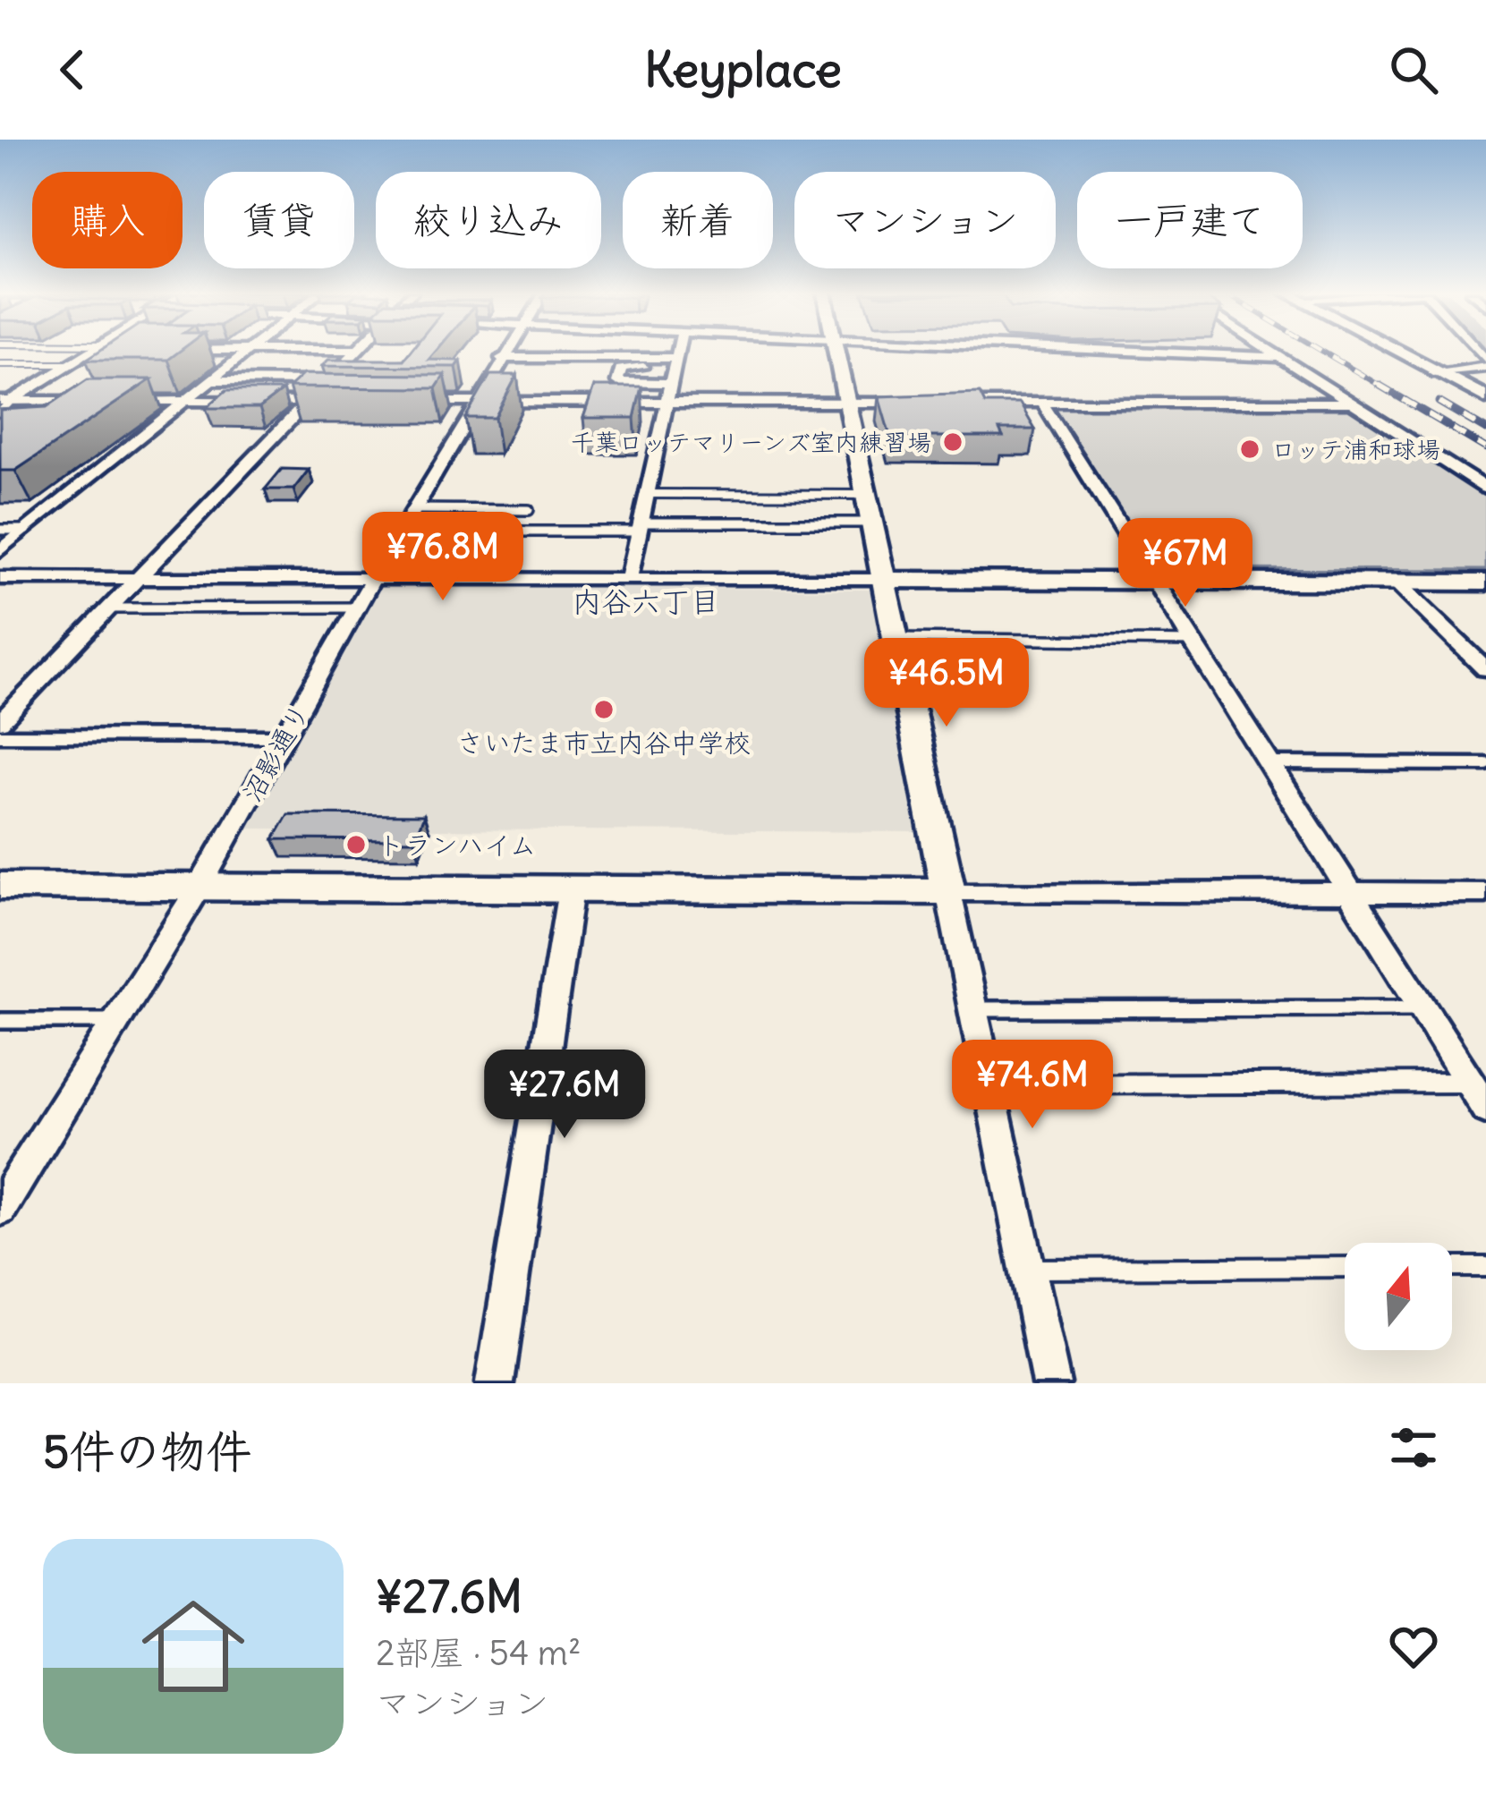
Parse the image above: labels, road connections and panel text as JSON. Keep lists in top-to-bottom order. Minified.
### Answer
{"streets":{"street":["沼影通り"]},"districts":["内谷六丁目"],"places":["千葉ロッテマリーンズ室内練習場","ロッテ浦和球場","さいたま市立内谷中学校","トランハイム"],"north":"top","page":{"header":"Keyplace","chip":["購入","賃貸","絞り込み","新着","マンション","一戸建て"],"price":["¥76.8M","¥67M","¥46.5M","¥74.6M","¥27.6M"],"heading":"5件の物件","list":[{"name":"¥27.6M","note":"2部屋 · 54 m² · マンション"}]}}
